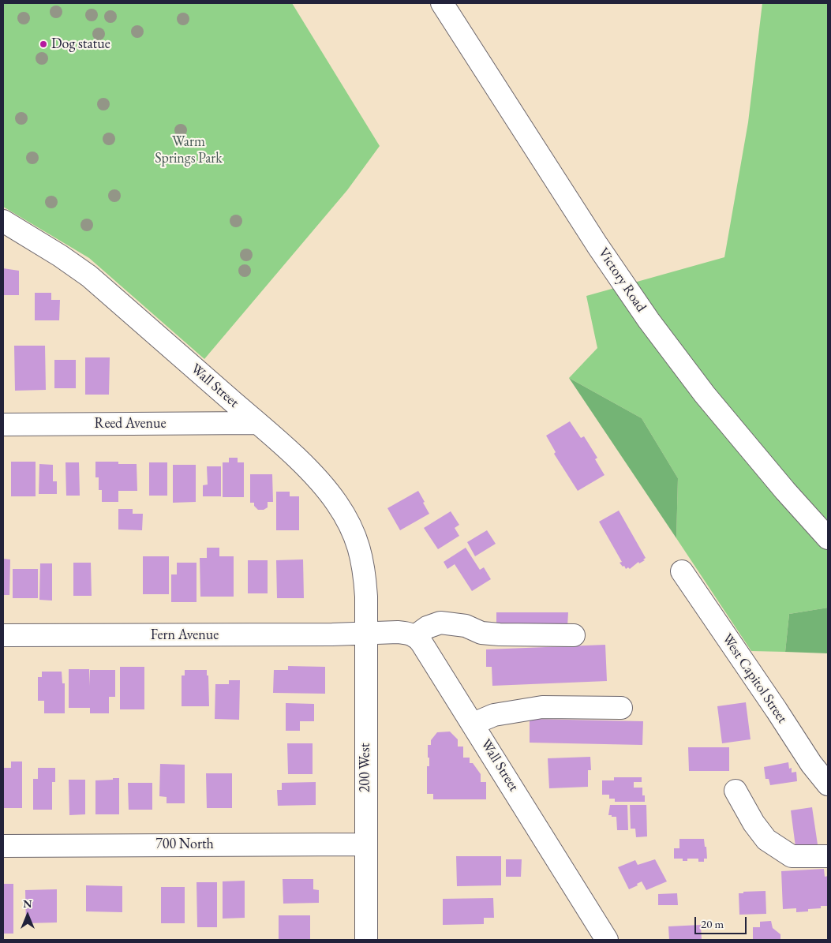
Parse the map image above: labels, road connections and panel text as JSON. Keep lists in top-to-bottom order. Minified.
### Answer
{"streets":{"street":["Victory Road","Wall Street","Reed Avenue","Fern Avenue","West Capitol Street","200 West","700 North"]},"crossings":[["Wall Street","Reed Avenue"],["Wall Street","200 West"],["Fern Avenue","200 West"],["200 West","700 North"]],"parks":["Warm Springs Park"],"places":["Dog statue"],"scale_bar":"20 m","north":"top"}
